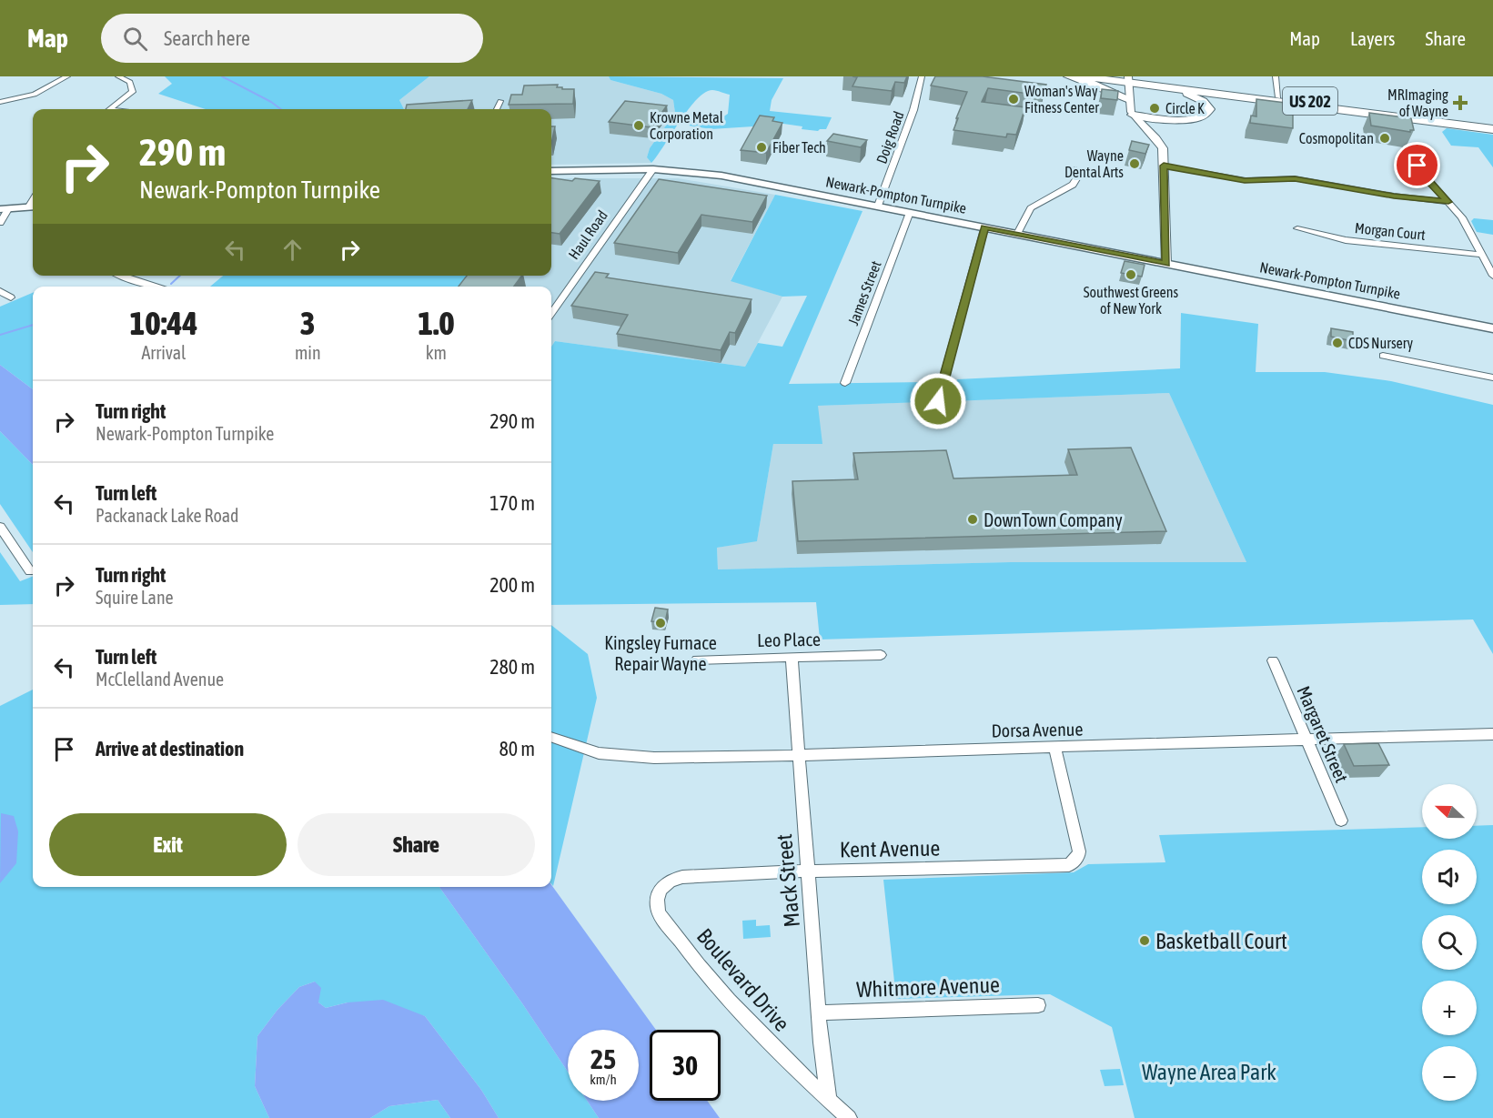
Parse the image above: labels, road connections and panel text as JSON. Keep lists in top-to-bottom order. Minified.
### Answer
{"streets":{"highway":["US 202"],"main road":["Newark-Pompton Turnpike"],"street":["Doig Road","Morgan Court","Haul Road","James Street","Leo Place","Dorsa Avenue","Margaret Street","Kent Avenue","Mack Street","Boulevard Drive","Whitmore Avenue"]},"crossings":[["Doig Road","Newark-Pompton Turnpike"],["Newark-Pompton Turnpike","Haul Road"],["Newark-Pompton Turnpike","James Street"],["Leo Place","Mack Street"],["Dorsa Avenue","Margaret Street"],["Dorsa Avenue","Kent Avenue"],["Dorsa Avenue","Mack Street"],["Kent Avenue","Mack Street"],["Kent Avenue","Boulevard Drive"],["Mack Street","Boulevard Drive"],["Mack Street","Whitmore Avenue"]],"parks":["Wayne Area Park"],"places":{"other":["Woman's Way Fitness Center","Circle K","Krowne Metal Corporation","Cosmopolitan","Fiber Tech","Wayne Dental Arts","Southwest Greens of New York","CDS Nursery","DownTown Company","Kingsley Furnace Repair Wayne","Basketball Court"],"health":["MRImaging of Wayne"]},"north":"left","page":{"header":"Map","search":"Search here","nav":["Map","Layers","Share"],"turn":["290 m","Newark-Pompton Turnpike"],"eta":["10:44","Arrival","3","min","1.0","km"],"list":[{"name":"Turn right","note":"Newark-Pompton Turnpike","value":"290 m"},{"name":"Turn left","note":"Packanack Lake Road","value":"170 m"},{"name":"Turn right","note":"Squire Lane","value":"200 m"},{"name":"Turn left","note":"McClelland Avenue","value":"280 m"},{"name":"Arrive at destination","value":"80 m"}],"map_buttons":["+","−"],"buttons":["Exit","Share"],"speed":"25 km/h","limit":"30"}}
